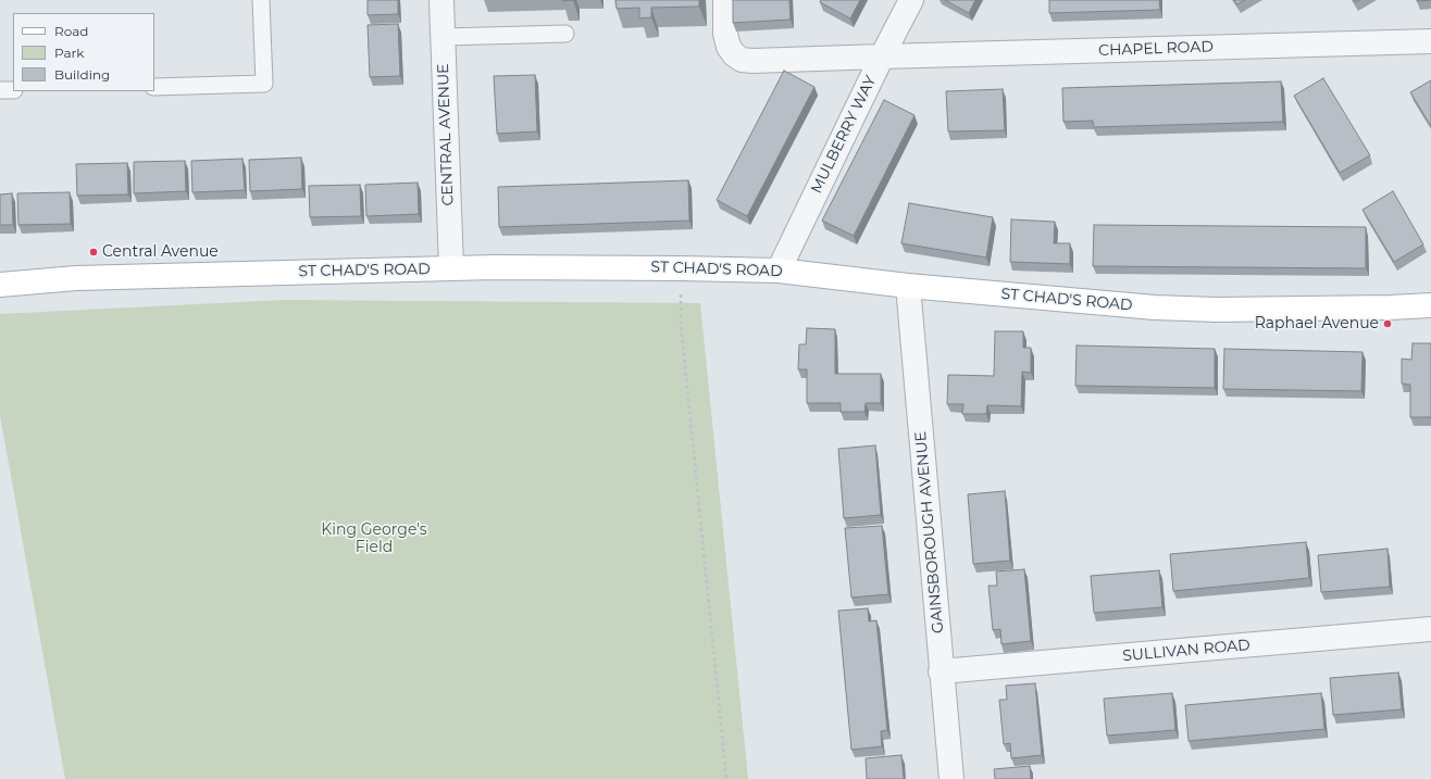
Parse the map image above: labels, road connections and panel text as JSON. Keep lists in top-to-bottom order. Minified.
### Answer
{"streets":{"main road":["ST CHAD'S ROAD"],"street":["CHAPEL ROAD","CENTRAL AVENUE","MULBERRY WAY","GAINSBOROUGH AVENUE","SULLIVAN ROAD"]},"crossings":[["CHAPEL ROAD","MULBERRY WAY"],["CENTRAL AVENUE","ST CHAD'S ROAD"],["MULBERRY WAY","ST CHAD'S ROAD"],["ST CHAD'S ROAD","GAINSBOROUGH AVENUE"],["GAINSBOROUGH AVENUE","SULLIVAN ROAD"]],"parks":["King George's Field"],"places":["Central Avenue","Raphael Avenue"],"legend":["Road","Park","Building"]}
